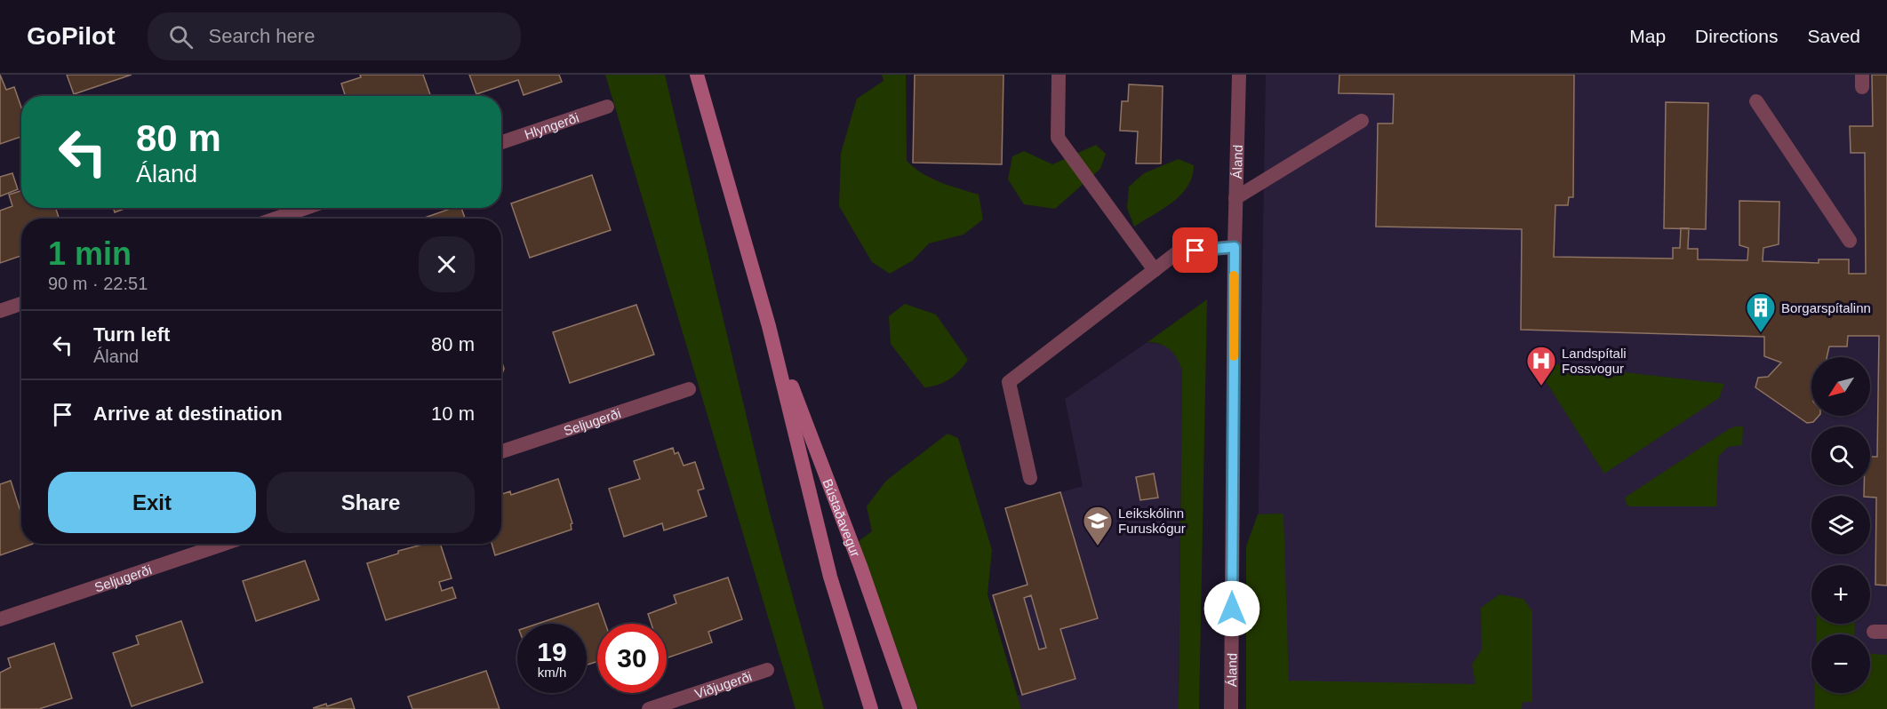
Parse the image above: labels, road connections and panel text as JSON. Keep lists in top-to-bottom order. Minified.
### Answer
{"streets":{"main road":["Bústaðavegur"],"street":["Hlyngerði","Áland","Seljugerði","Viðjugerði"]},"places":{"building":["Borgarspítalinn"],"hospital":["Landspítali Fossvogur"],"school or university":["Leikskólinn Furuskógur"]},"north":"bottom left","page":{"header":"GoPilot","search":"Search here","nav":["Map","Directions","Saved"],"turn":["80 m","Áland"],"heading":["1 min","90 m · 22:51"],"list":[{"name":"Turn left","note":"Áland","value":"80 m"},{"name":"Arrive at destination","value":"10 m"}],"map_buttons":["+","−"],"buttons":["Exit","Share"],"speed":"19 km/h","limit":"30"}}
